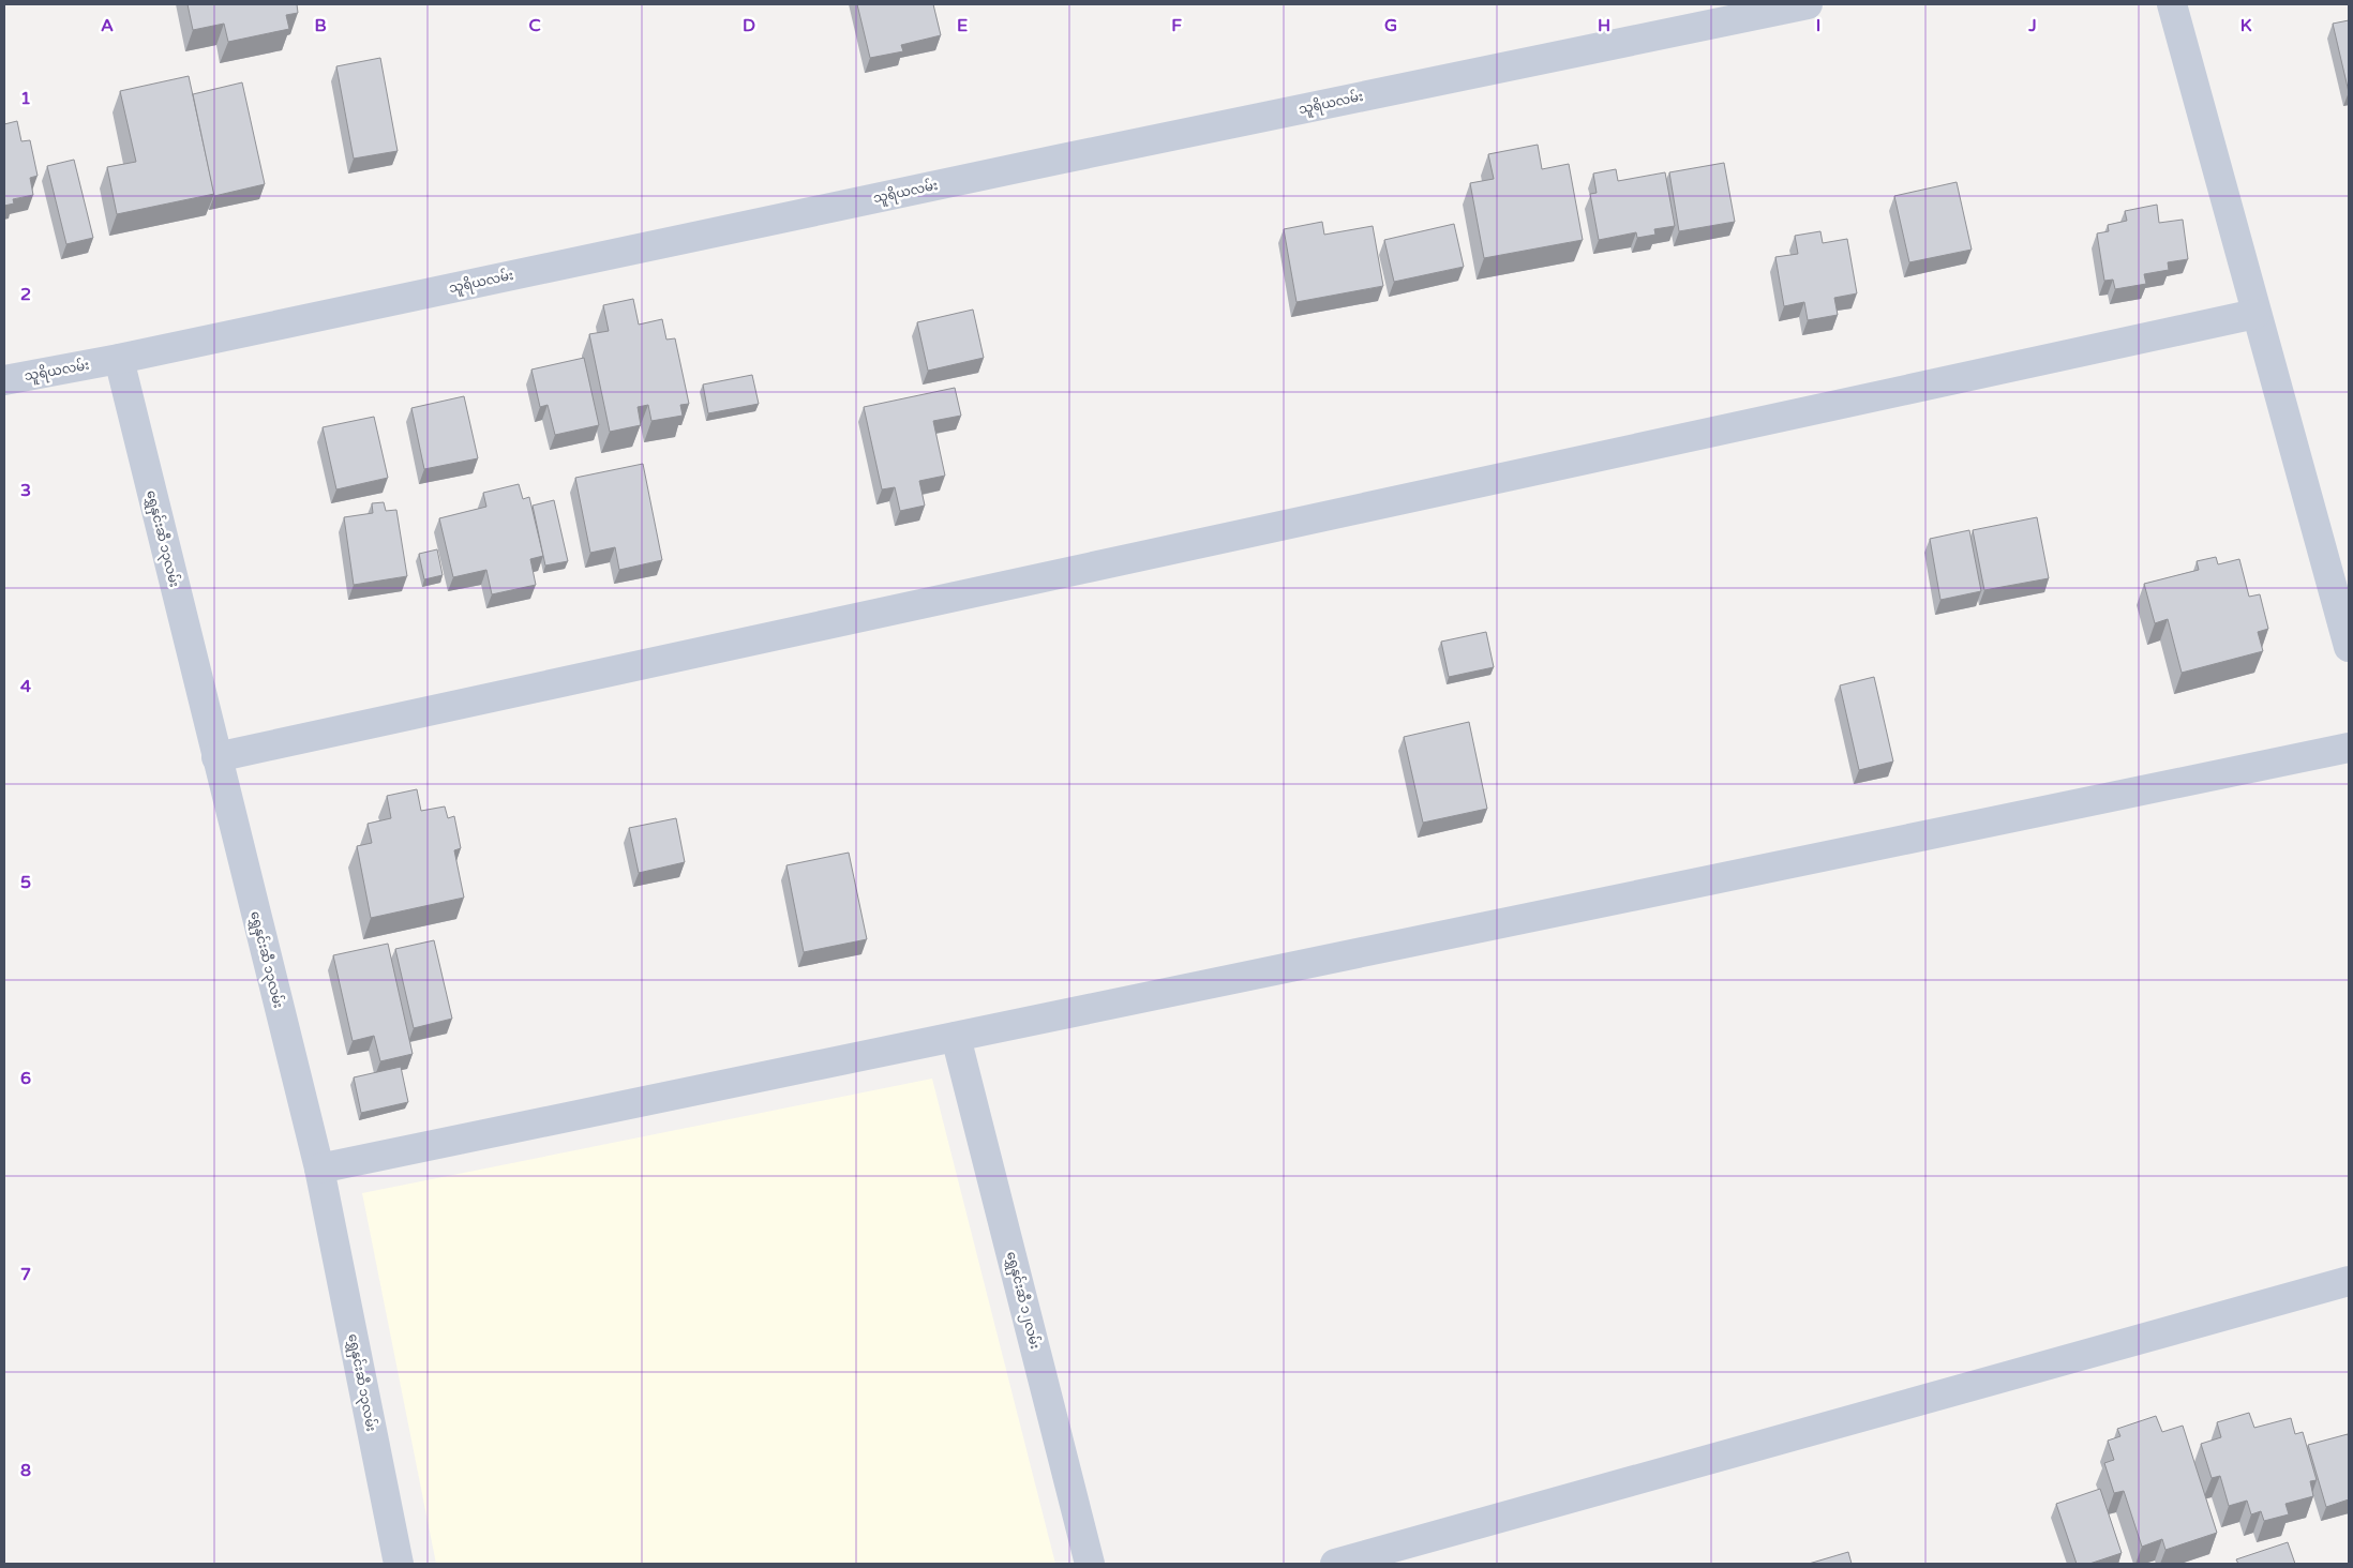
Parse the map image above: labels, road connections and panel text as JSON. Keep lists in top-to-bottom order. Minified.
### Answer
{"streets":{"street":["သူရိယလမ်း","ရွှေနှင်းဆီ ၁၃လမ်း","ရွှေနှင်းဆီ ၁၂လမ်း"]},"crossings":[["သူရိယလမ်း","ရွှေနှင်းဆီ ၁၃လမ်း"]],"grid":{"columns":["A","B","C","D","E","F","G","H","I","J","K"],"rows":["1","2","3","4","5","6","7","8"]}}
